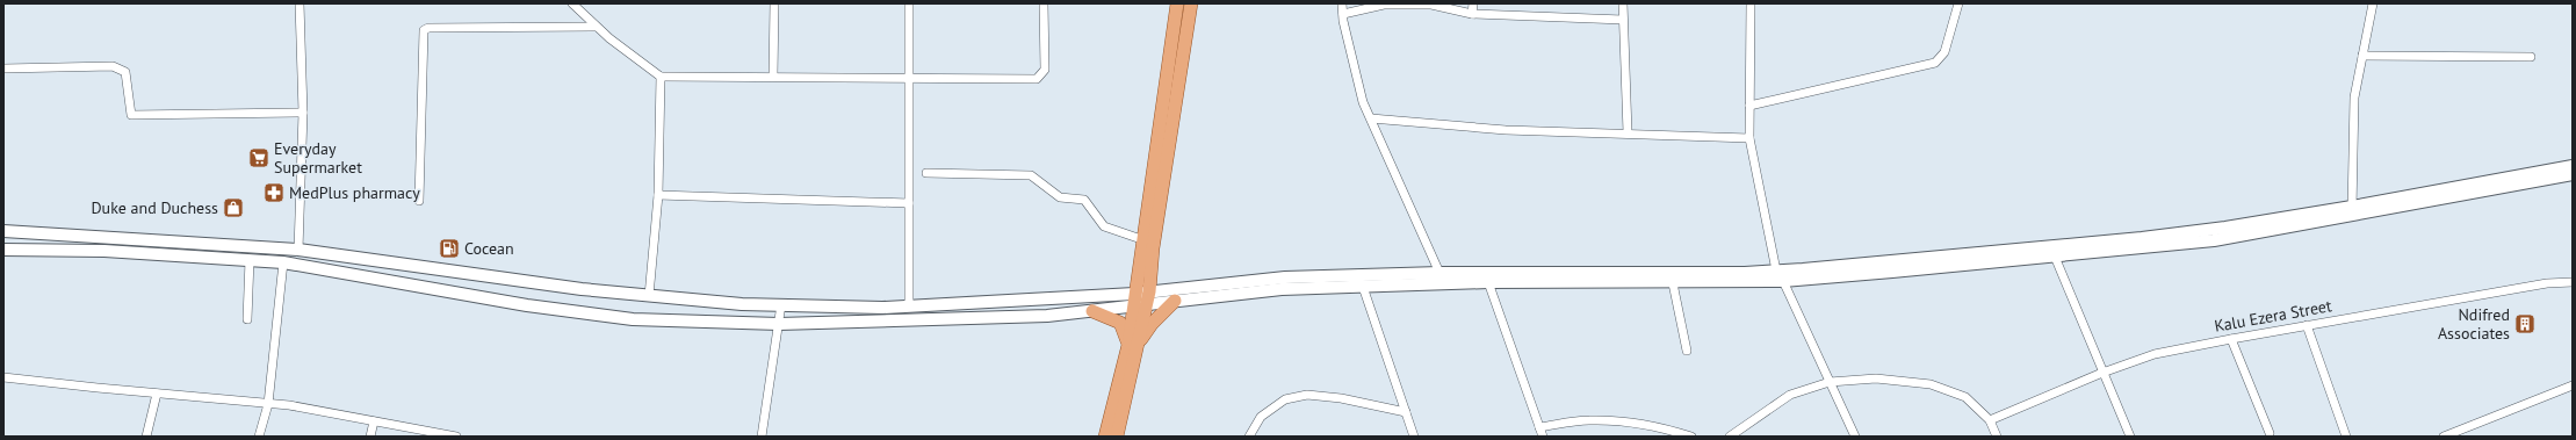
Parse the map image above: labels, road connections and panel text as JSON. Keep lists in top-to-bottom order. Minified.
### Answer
{"streets":{"street":["Kalu Ezera Street"]},"places":{"supermarket":["Everyday Supermarket"],"pharmacy":["MedPlus pharmacy"],"shop":["Duke and Duchess"],"fuel station":["Cocean"],"building":["Ndifred Associates"]}}
